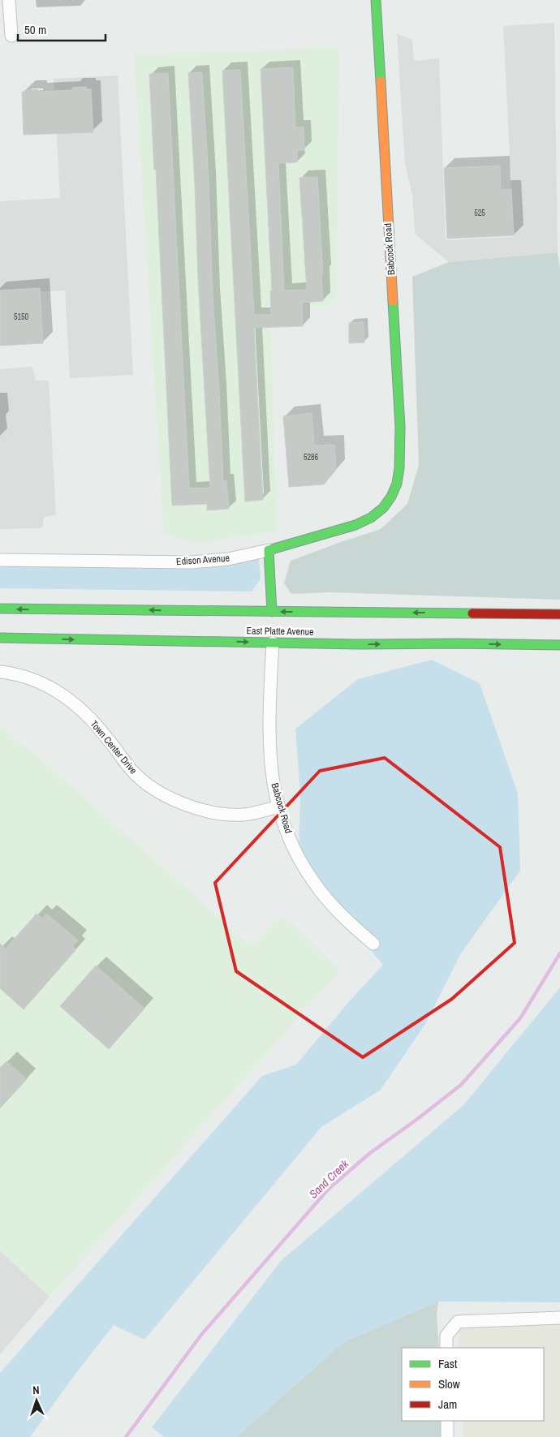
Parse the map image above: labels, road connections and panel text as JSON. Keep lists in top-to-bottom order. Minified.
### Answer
{"streets":{"main road":["Babcock Road","Edison Avenue","East Platte Avenue"],"street":["Town Center Drive"]},"crossings":[["Babcock Road","Edison Avenue"],["Babcock Road","East Platte Avenue"],["Babcock Road","Town Center Drive"]],"water":["Sand Creek"],"house_numbers":["525","5150","5286"],"legend":["Fast","Slow","Jam"],"scale_bar":"50 m","north":"top"}
